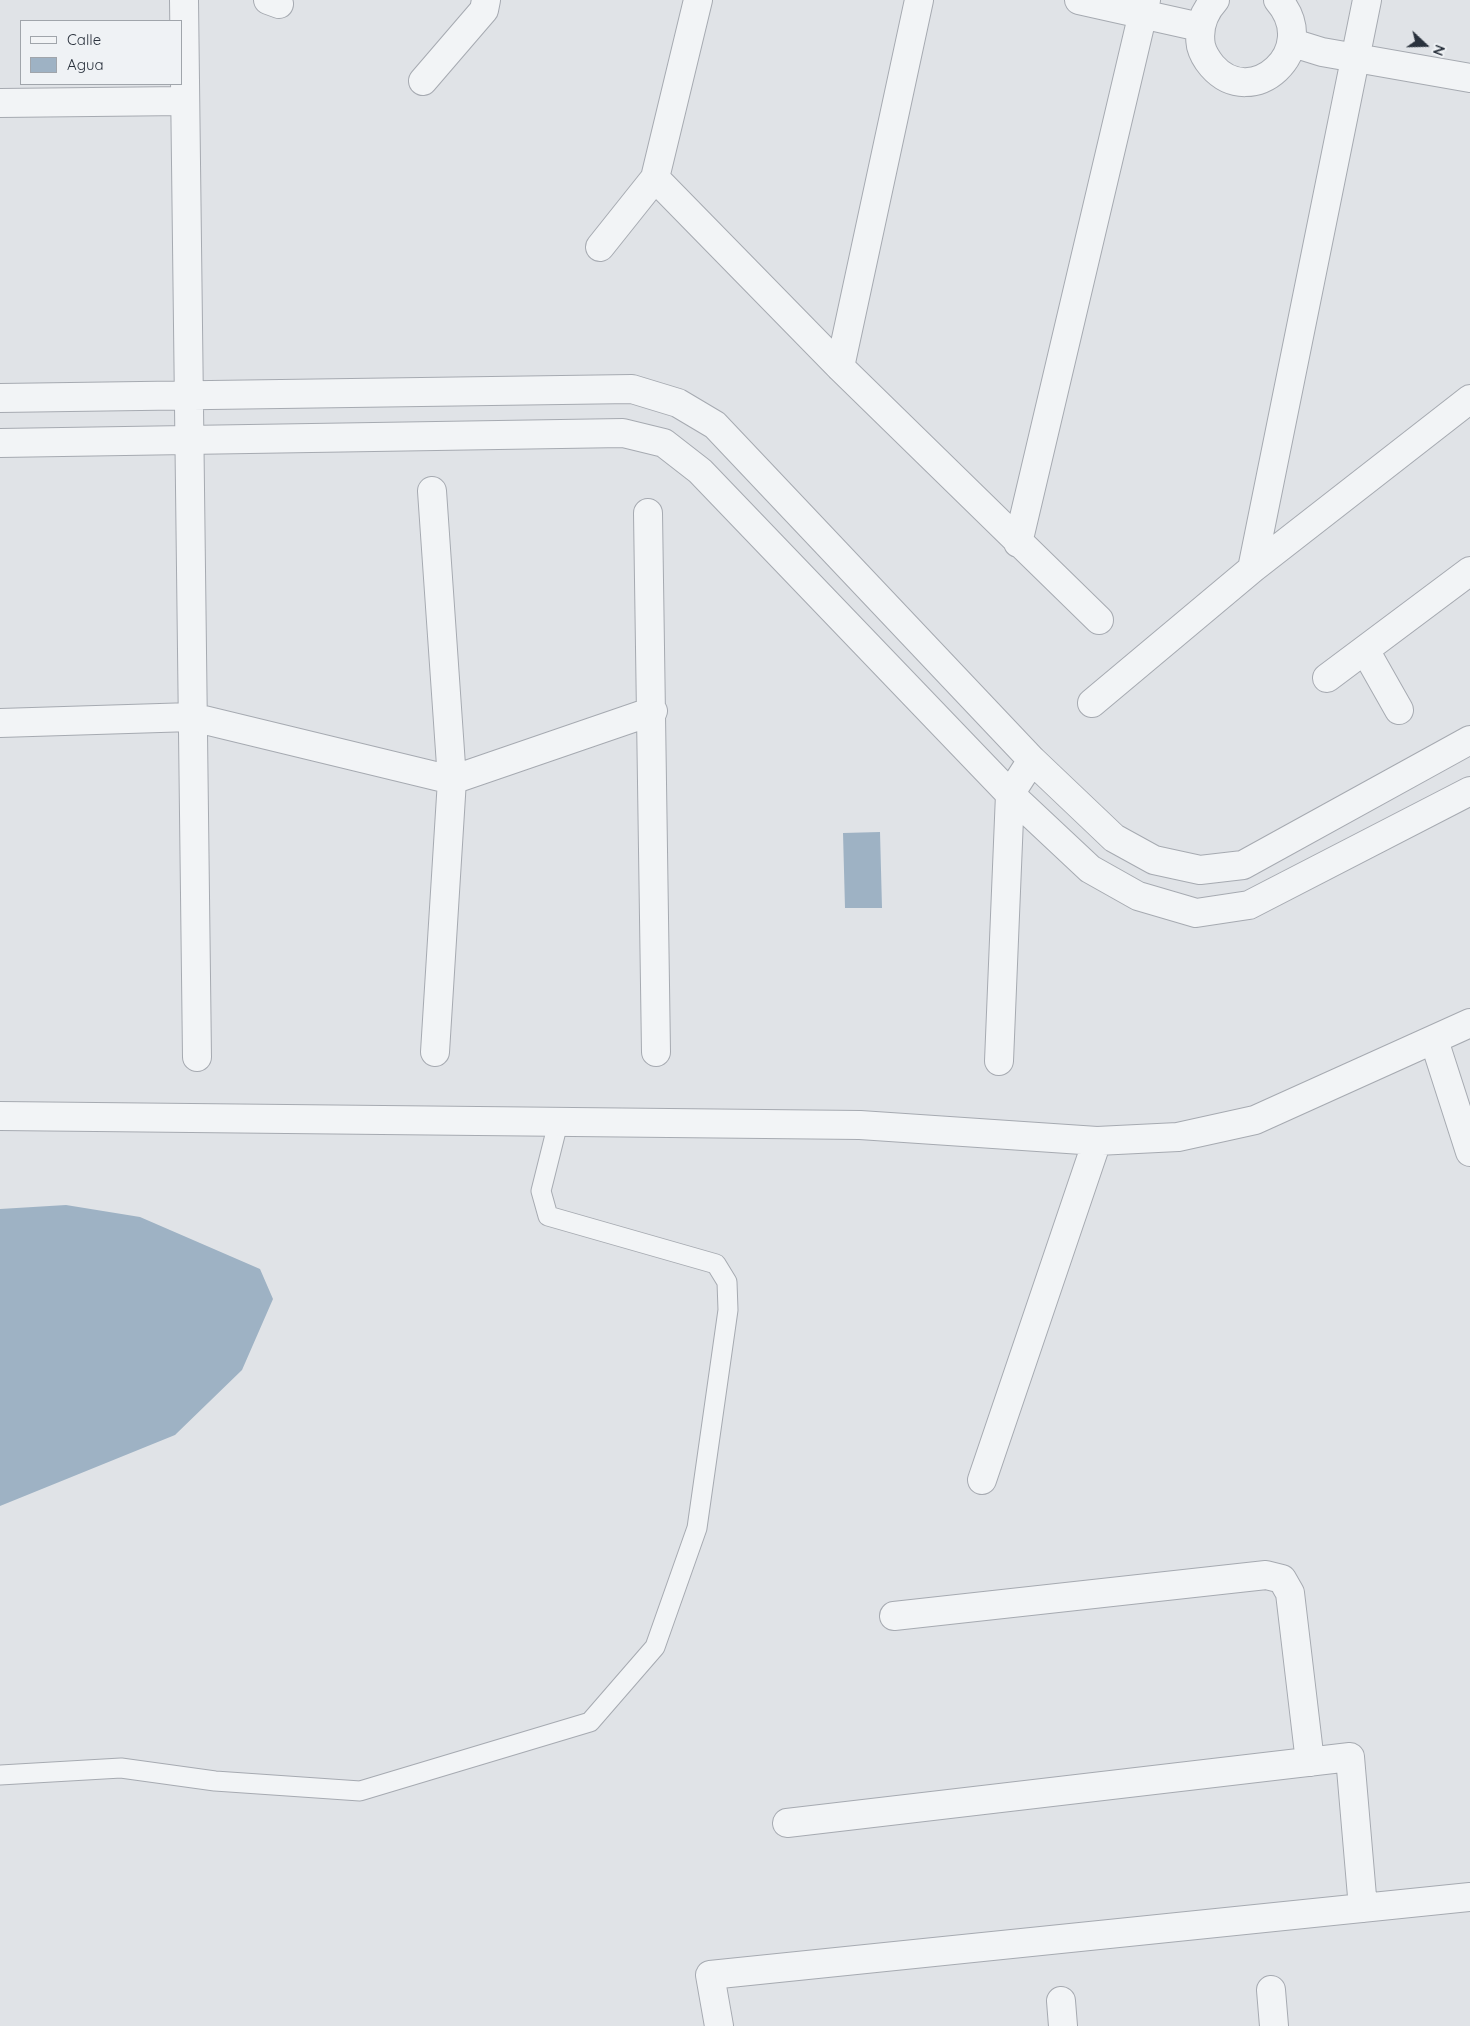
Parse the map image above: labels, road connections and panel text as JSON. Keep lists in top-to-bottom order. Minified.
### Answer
{"legend":["Calle","Agua"],"north":"right"}
